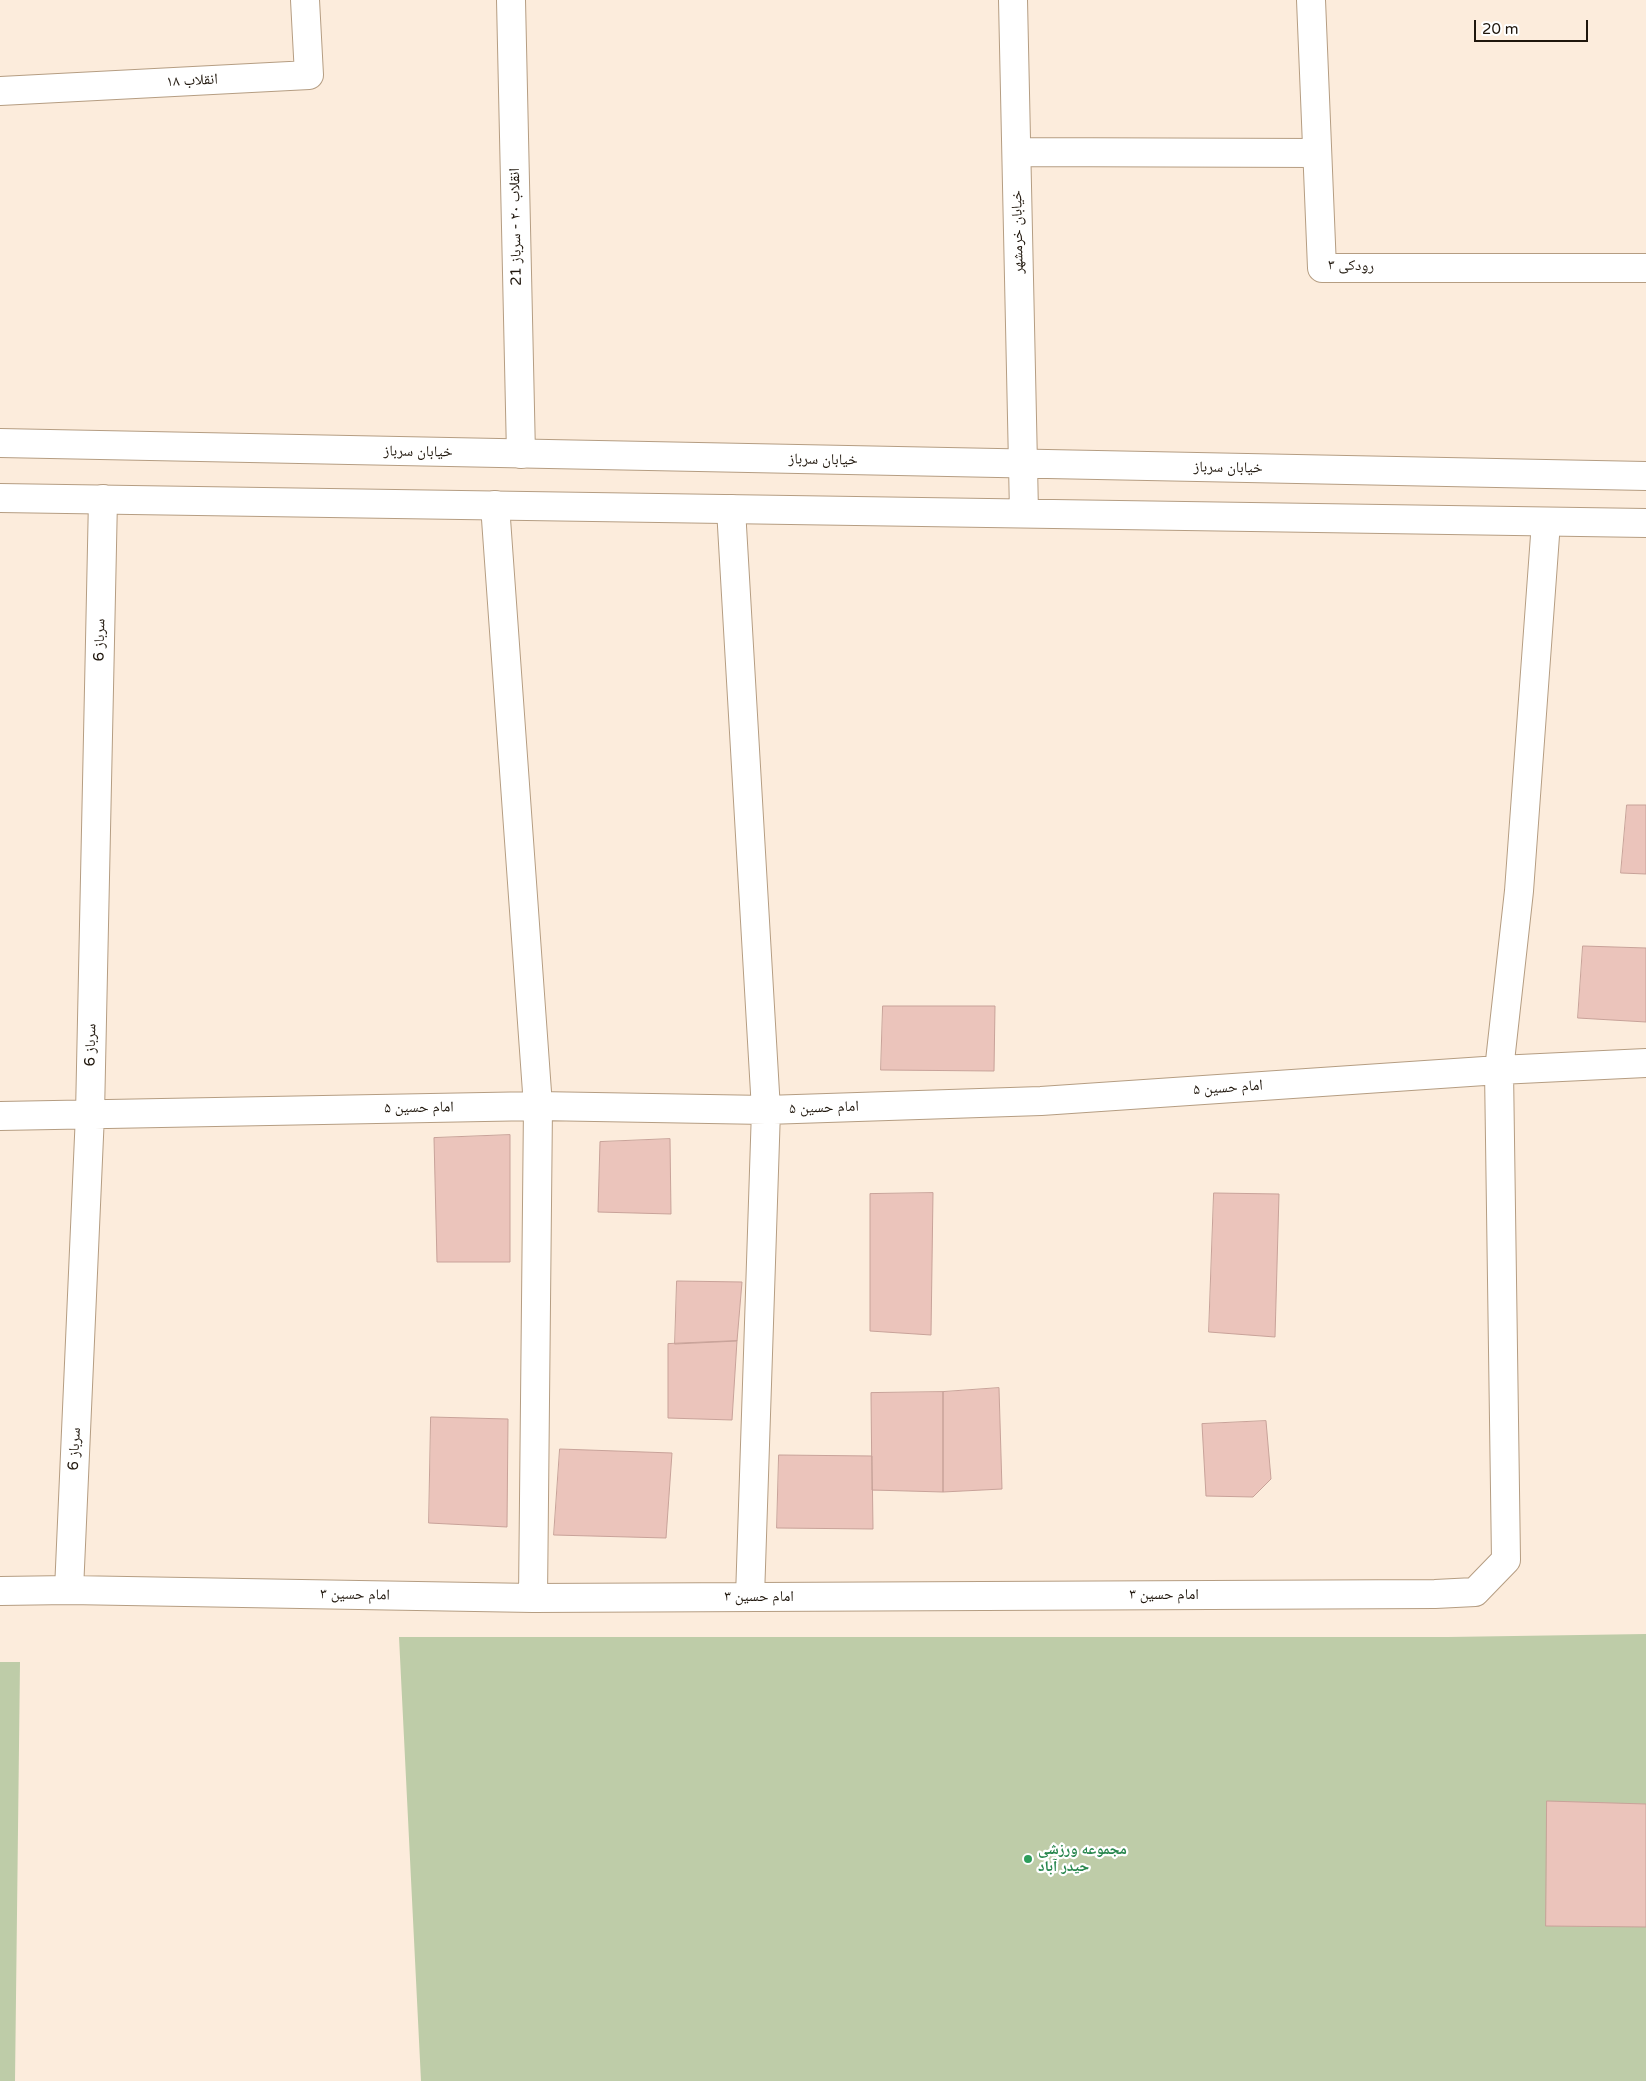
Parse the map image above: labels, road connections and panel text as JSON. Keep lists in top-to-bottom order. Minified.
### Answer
{"streets":{"street":["انقلاب ۱۸","انقلاب ۲۰ - سرباز 21","خیابان خرمشهر","رودکی ۳","خیابان سرباز","سرباز 6","امام حسین ۵","امام حسین ۳"]},"crossings":[["انقلاب ۲۰ - سرباز 21","خیابان سرباز"],["خیابان خرمشهر","خیابان سرباز"],["سرباز 6","امام حسین ۵"],["سرباز 6","امام حسین ۳"],["امام حسین ۵","امام حسین ۳"]],"places":["مجموعه ورزشی حیدر آباد"],"scale_bar":"20 m"}
